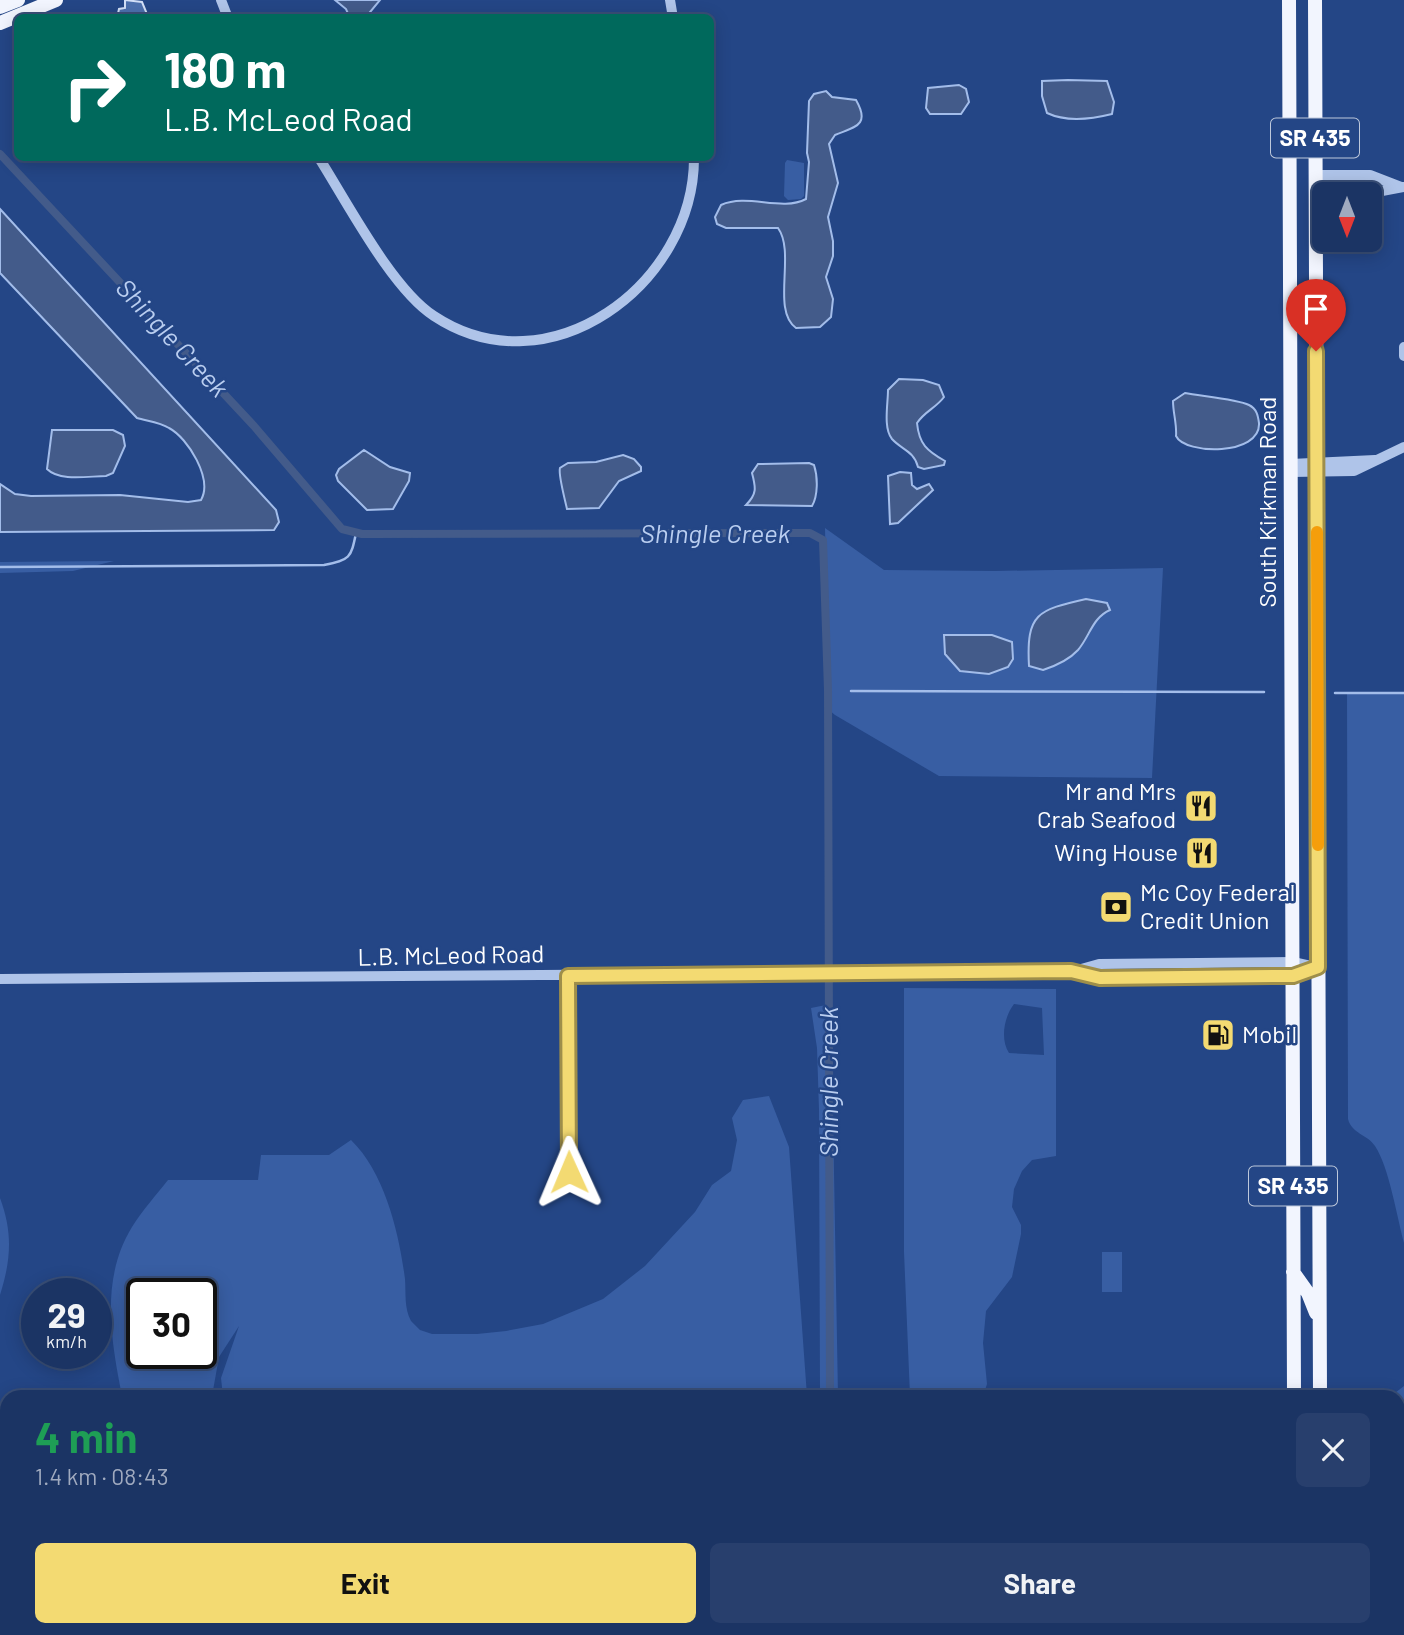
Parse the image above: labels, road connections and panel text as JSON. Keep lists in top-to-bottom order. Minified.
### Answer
{"streets":{"main road":["SR 435","South Kirkman Road"],"street":["L.B. McLeod Road"]},"crossings":[["SR 435","South Kirkman Road"],["SR 435","L.B. McLeod Road"],["South Kirkman Road","L.B. McLeod Road"]],"water":["Shingle Creek"],"places":{"restaurant":["Mr and Mrs Crab Seafood","Wing House"],"bank":["Mc Coy Federal Credit Union"],"fuel station":["Mobil"]},"north":"bottom","page":{"turn":["180 m","L.B. McLeod Road"],"speed":"29 km/h","limit":"30","heading":["4 min","1.4 km · 08:43"],"buttons":["Exit","Share"]}}
